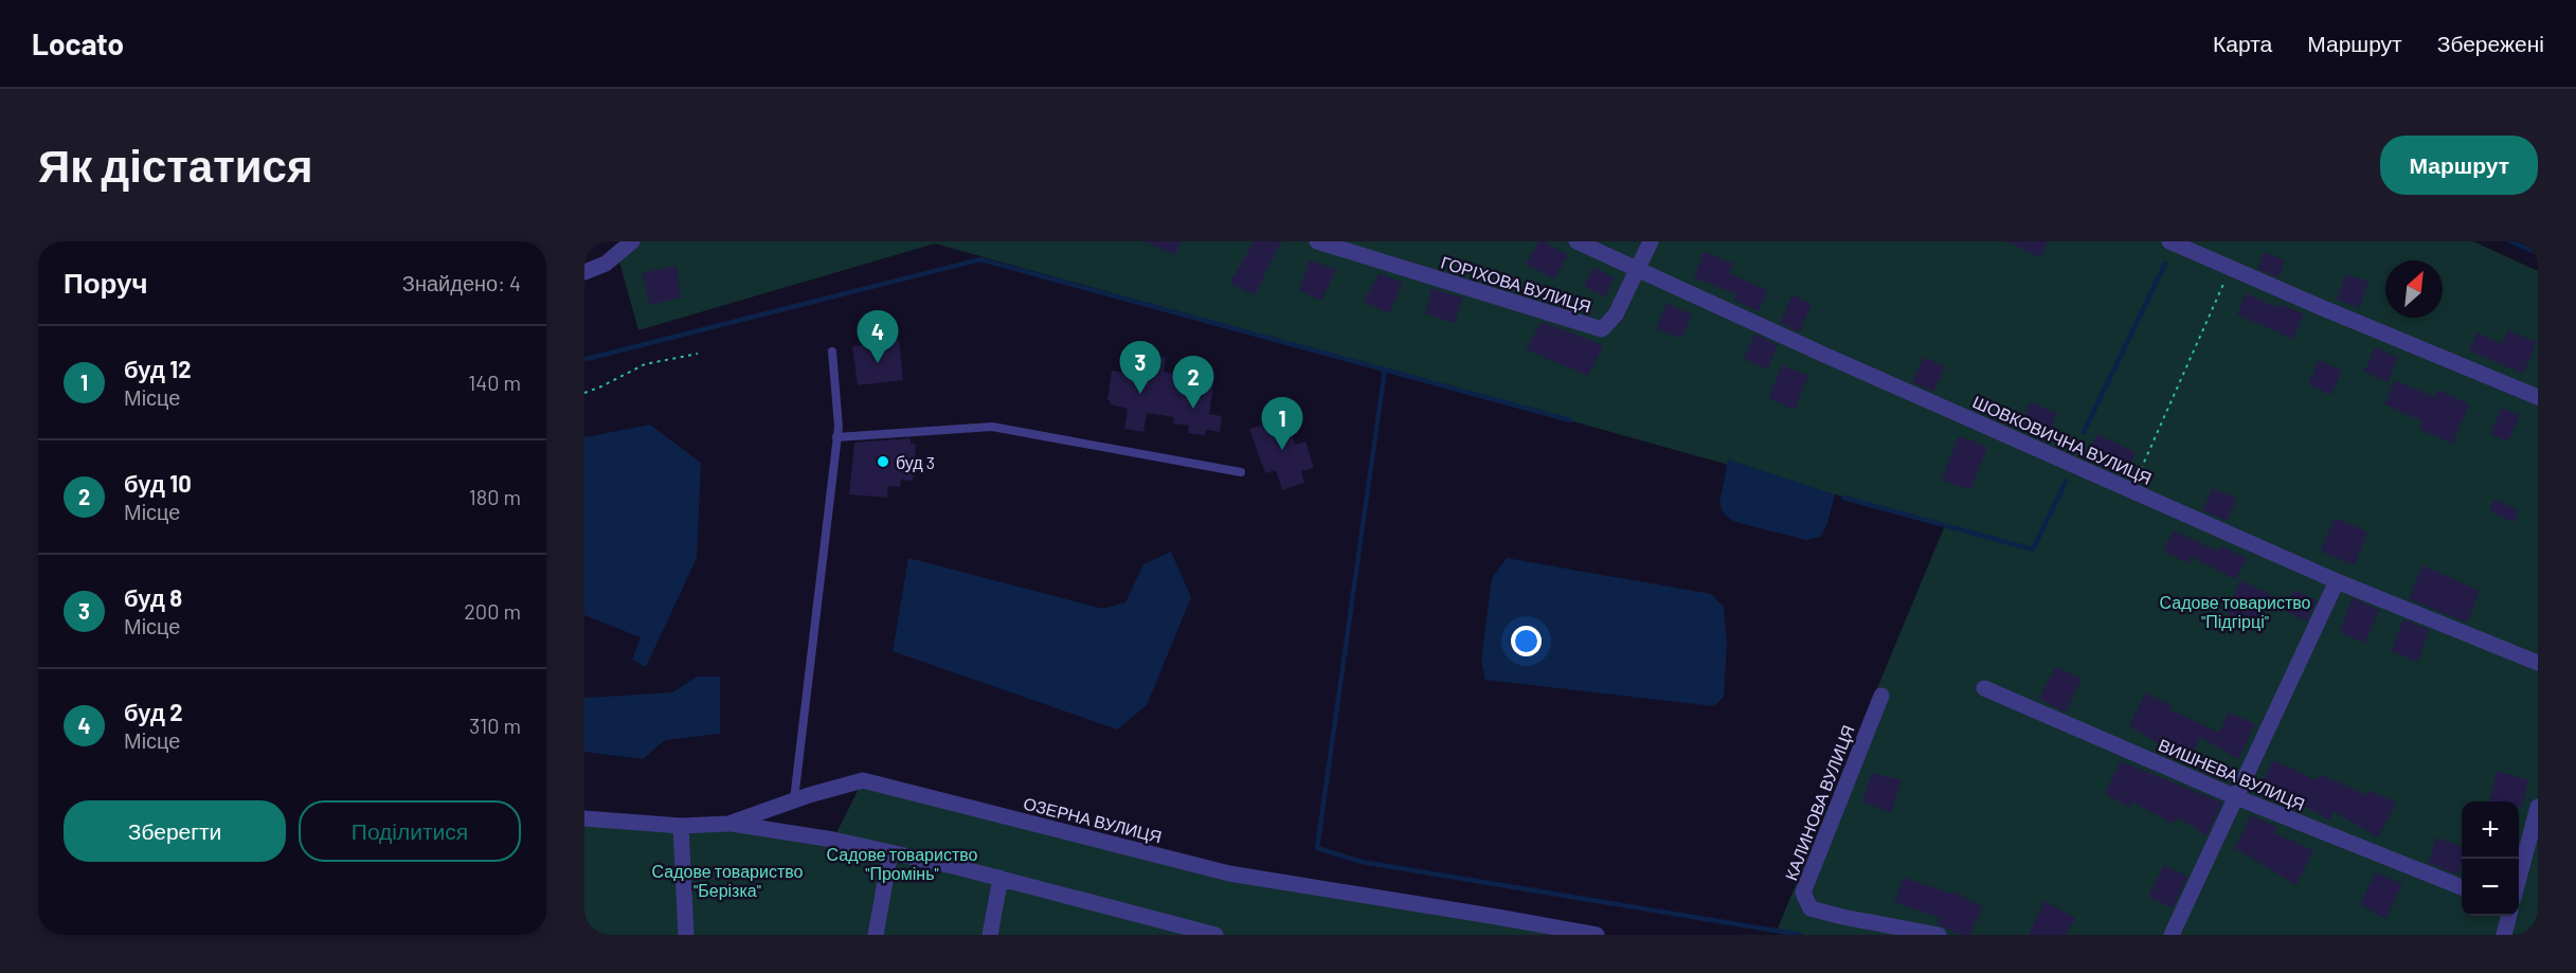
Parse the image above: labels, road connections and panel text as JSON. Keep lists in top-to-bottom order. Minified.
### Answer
{"streets":{"street":["ГОРІХОВА ВУЛИЦЯ","ШОВКОВИЧНА ВУЛИЦЯ","ВИШНЕВА ВУЛИЦЯ","КАЛИНОВА ВУЛИЦЯ","ОЗЕРНА ВУЛИЦЯ"]},"crossings":[["ГОРІХОВА ВУЛИЦЯ","ШОВКОВИЧНА ВУЛИЦЯ"]],"parks":["Садове товариство \"Підгірці\"","Садове товариство \"Промінь\"","Садове товариство \"Берізка\""],"places":["буд 3"],"north":"top right","page":{"header":"Locato","nav":["Карта","Маршрут","Збережені"],"buttons":["Маршрут",["Зберегти","Поділитися"]],"title":"Як дістатися","heading":["Поруч","Знайдено: 4"],"pins":["4","3","2","1"],"list":[{"mark":"1","name":"буд 12","note":"Місце","value":"140 m"},{"mark":"2","name":"буд 10","note":"Місце","value":"180 m"},{"mark":"3","name":"буд 8","note":"Місце","value":"200 m"},{"mark":"4","name":"буд 2","note":"Місце","value":"310 m"}],"map_buttons":["+","−"]}}
